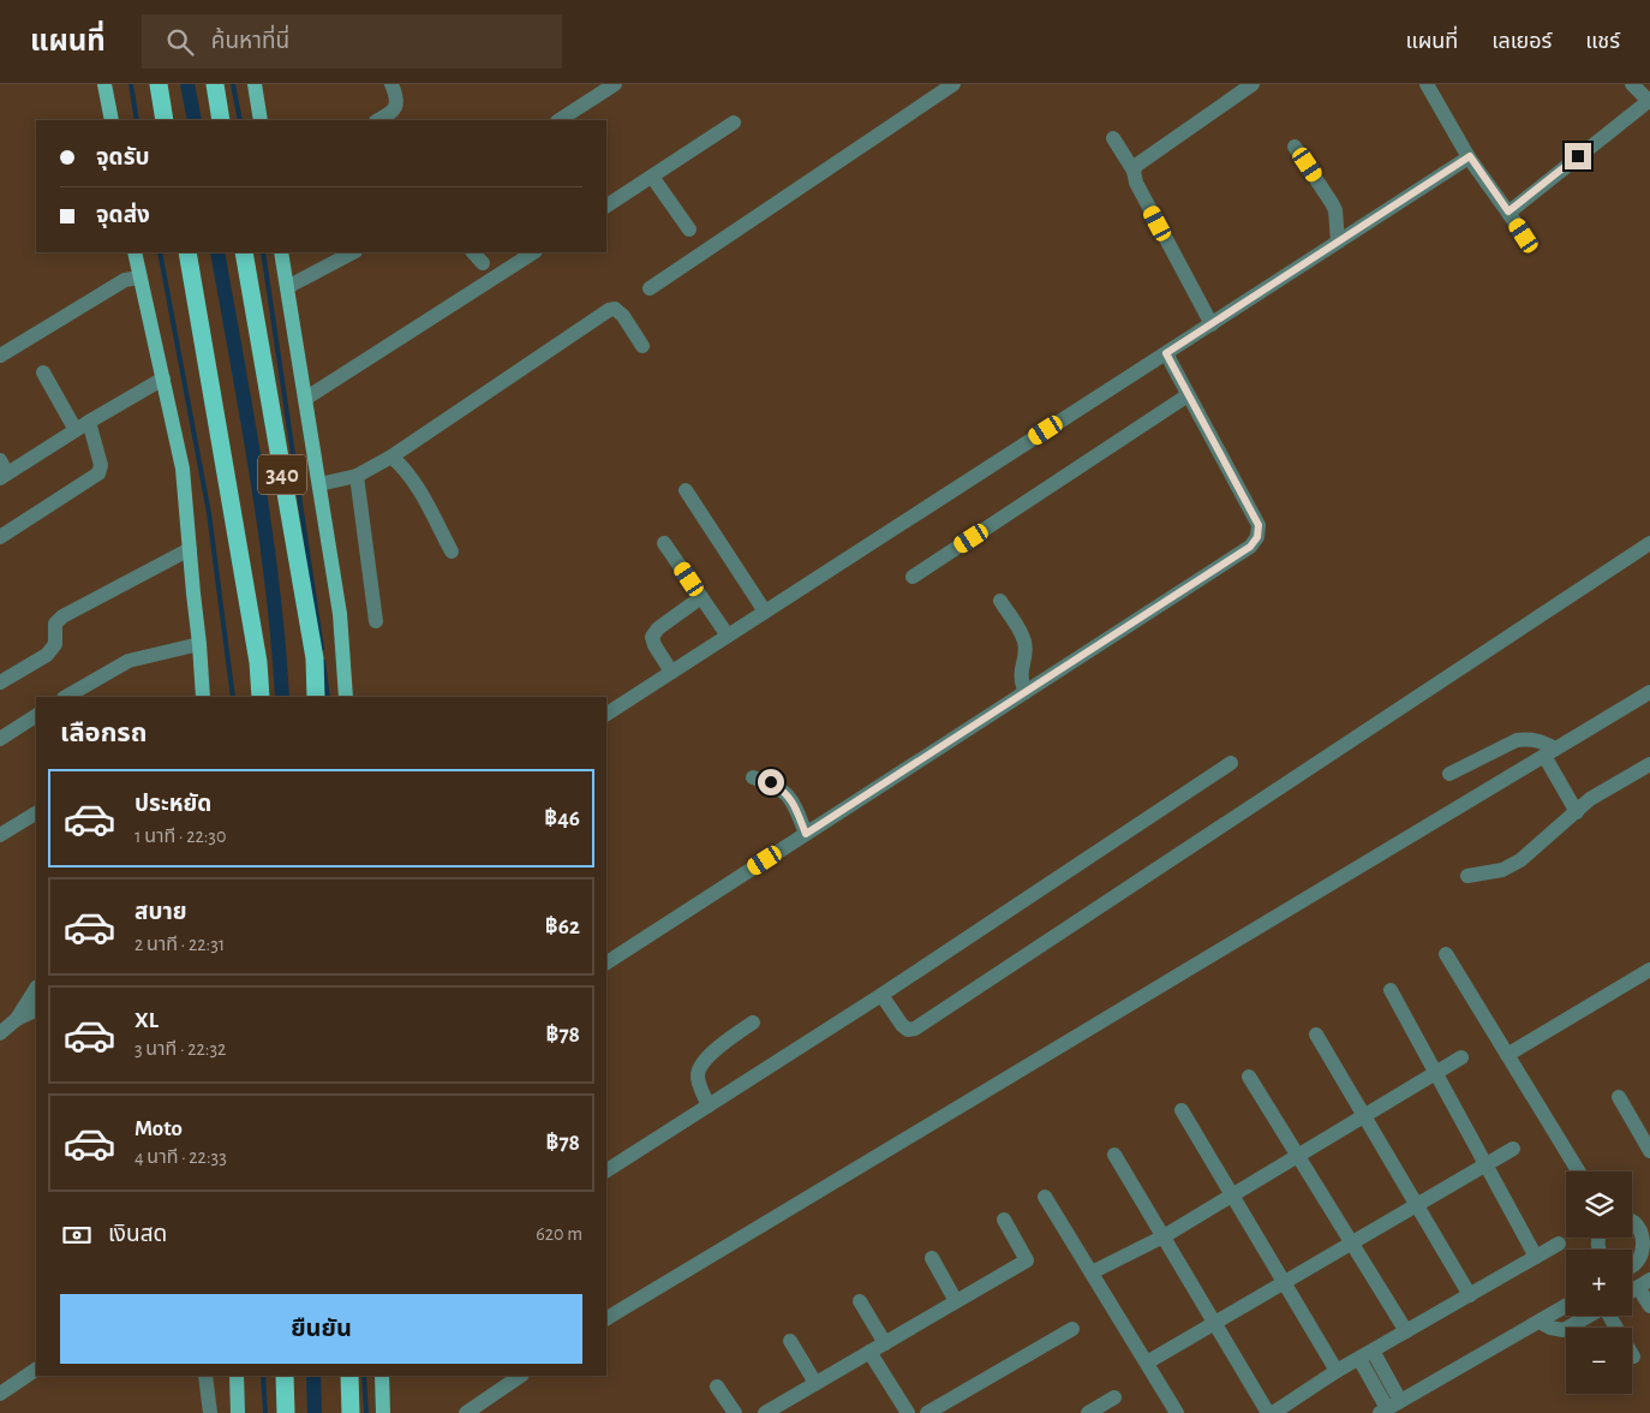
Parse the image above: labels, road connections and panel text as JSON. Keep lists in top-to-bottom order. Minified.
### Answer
{"streets":{"highway":["340"]},"page":{"header":"แผนที่","search":"ค้นหาที่นี่","nav":["แผนที่","เลเยอร์","แชร์"],"banner":["จุดรับ","จุดส่ง"],"heading":"เลือกรถ","list":[{"name":"ประหยัด","note":"1 นาที · 22:30","value":"฿46"},{"name":"สบาย","note":"2 นาที · 22:31","value":"฿62"},{"name":"XL","note":"3 นาที · 22:32","value":"฿78"},{"name":"Moto","note":"4 นาที · 22:33","value":"฿78"}],"map_buttons":["+","−"],"pay":["เงินสด","620 m"],"buttons":"ยืนยัน"}}
